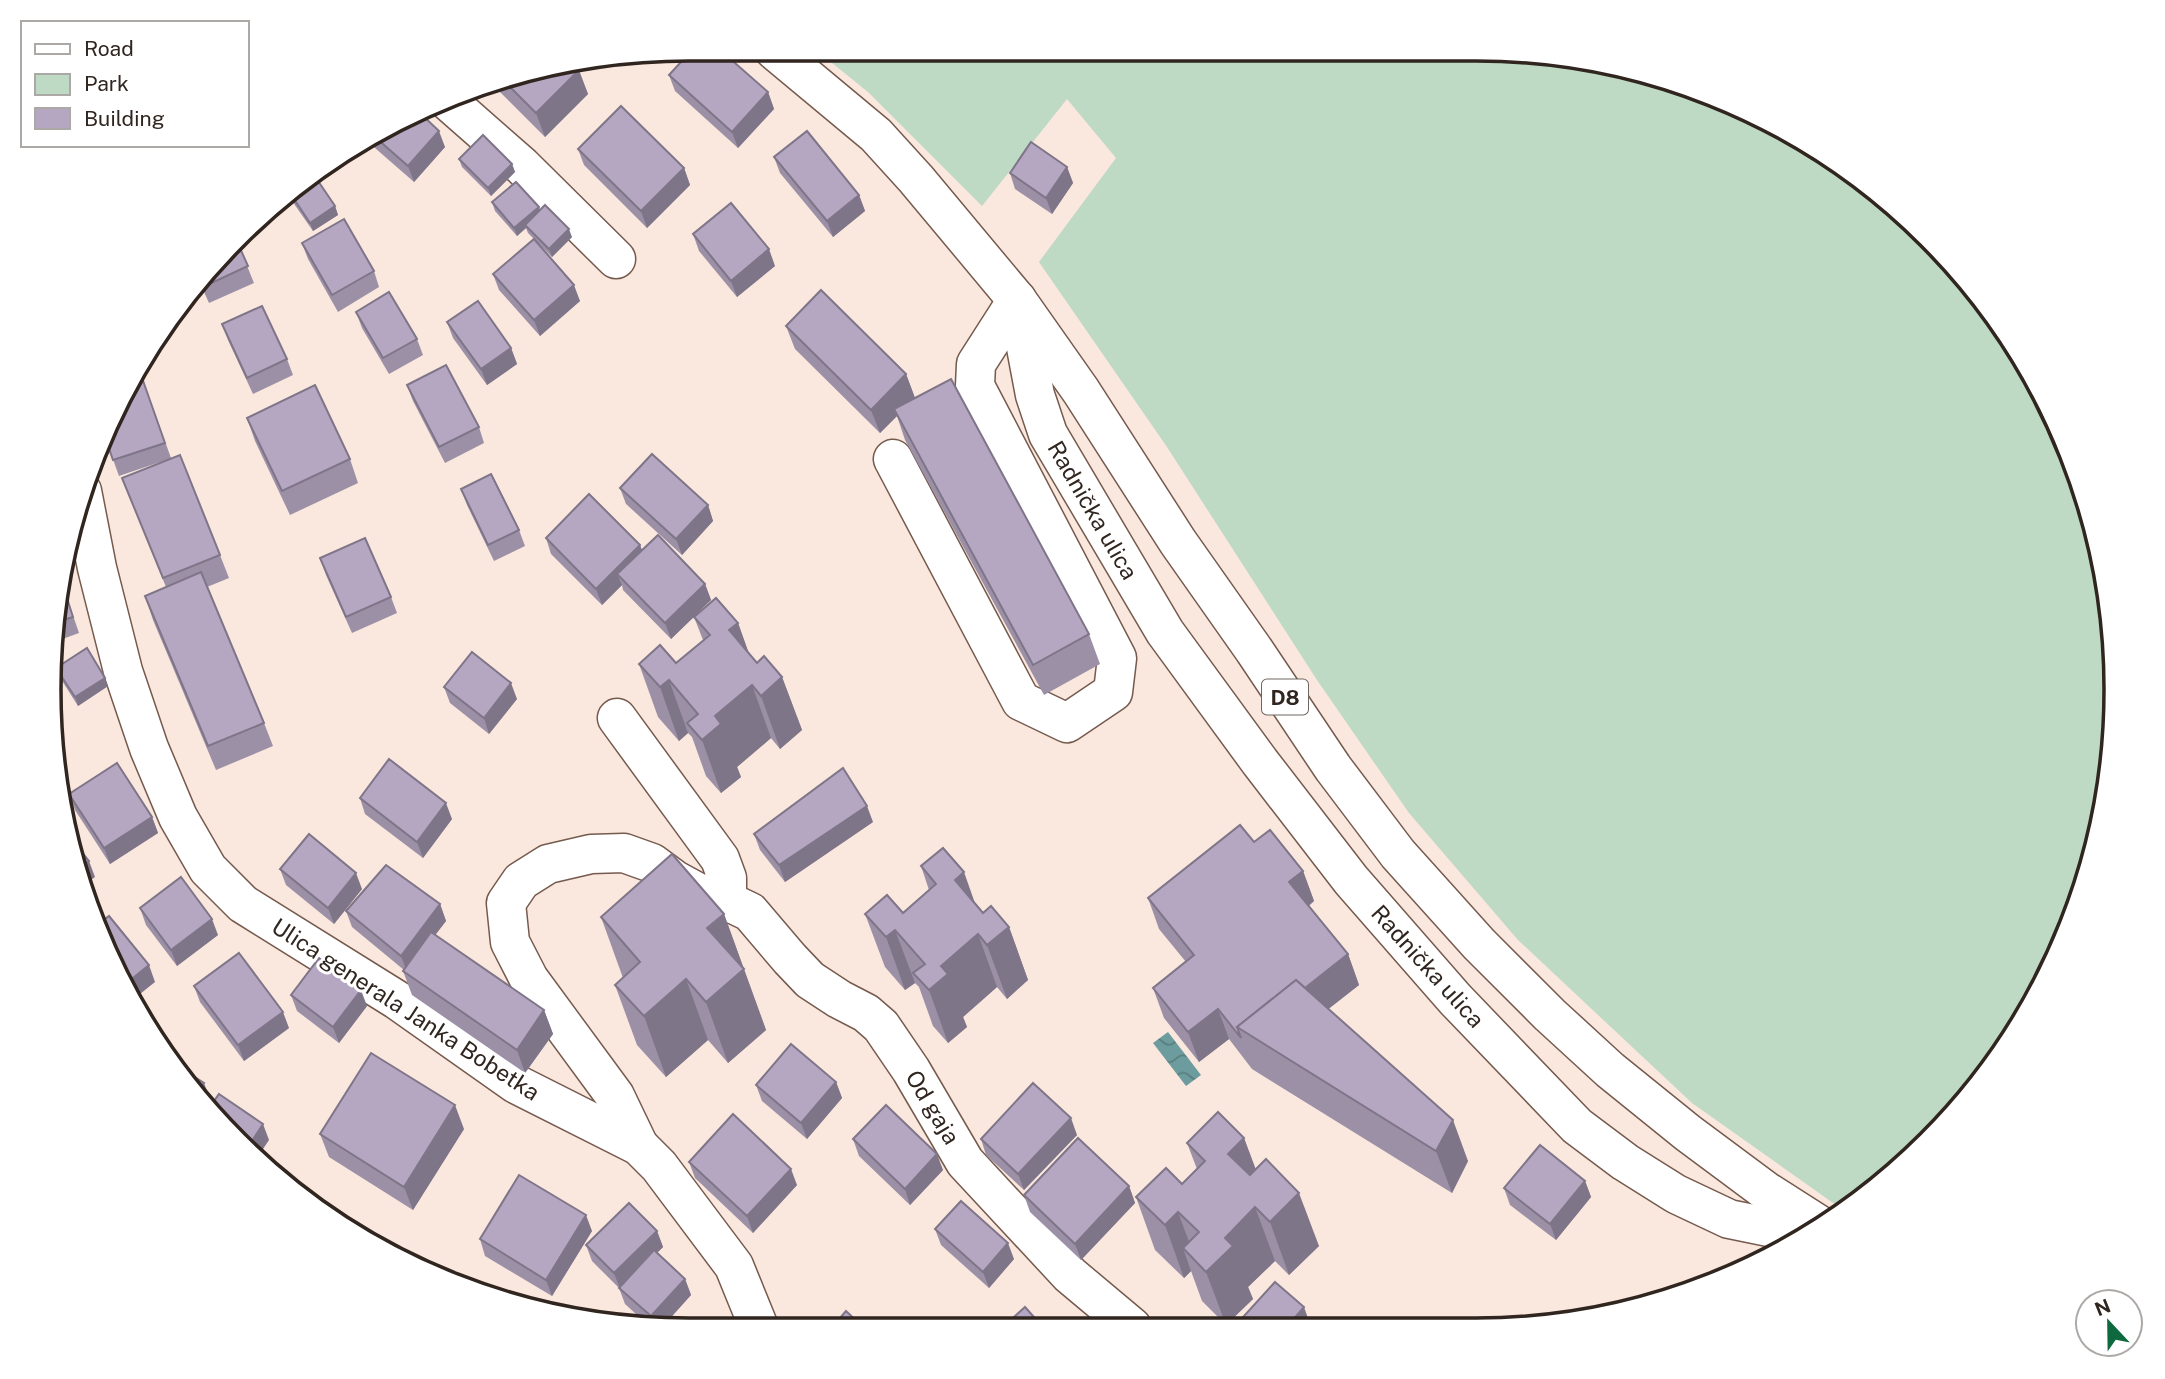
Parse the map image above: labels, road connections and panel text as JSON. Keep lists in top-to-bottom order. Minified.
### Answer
{"streets":{"street":["Radnička ulica","D8","Ulica generala Janka Bobetka","Od gaja"]},"crossings":[["Radnička ulica","D8"],["Ulica generala Janka Bobetka","Od gaja"]],"legend":["Road","Park","Building"],"north":"top"}
